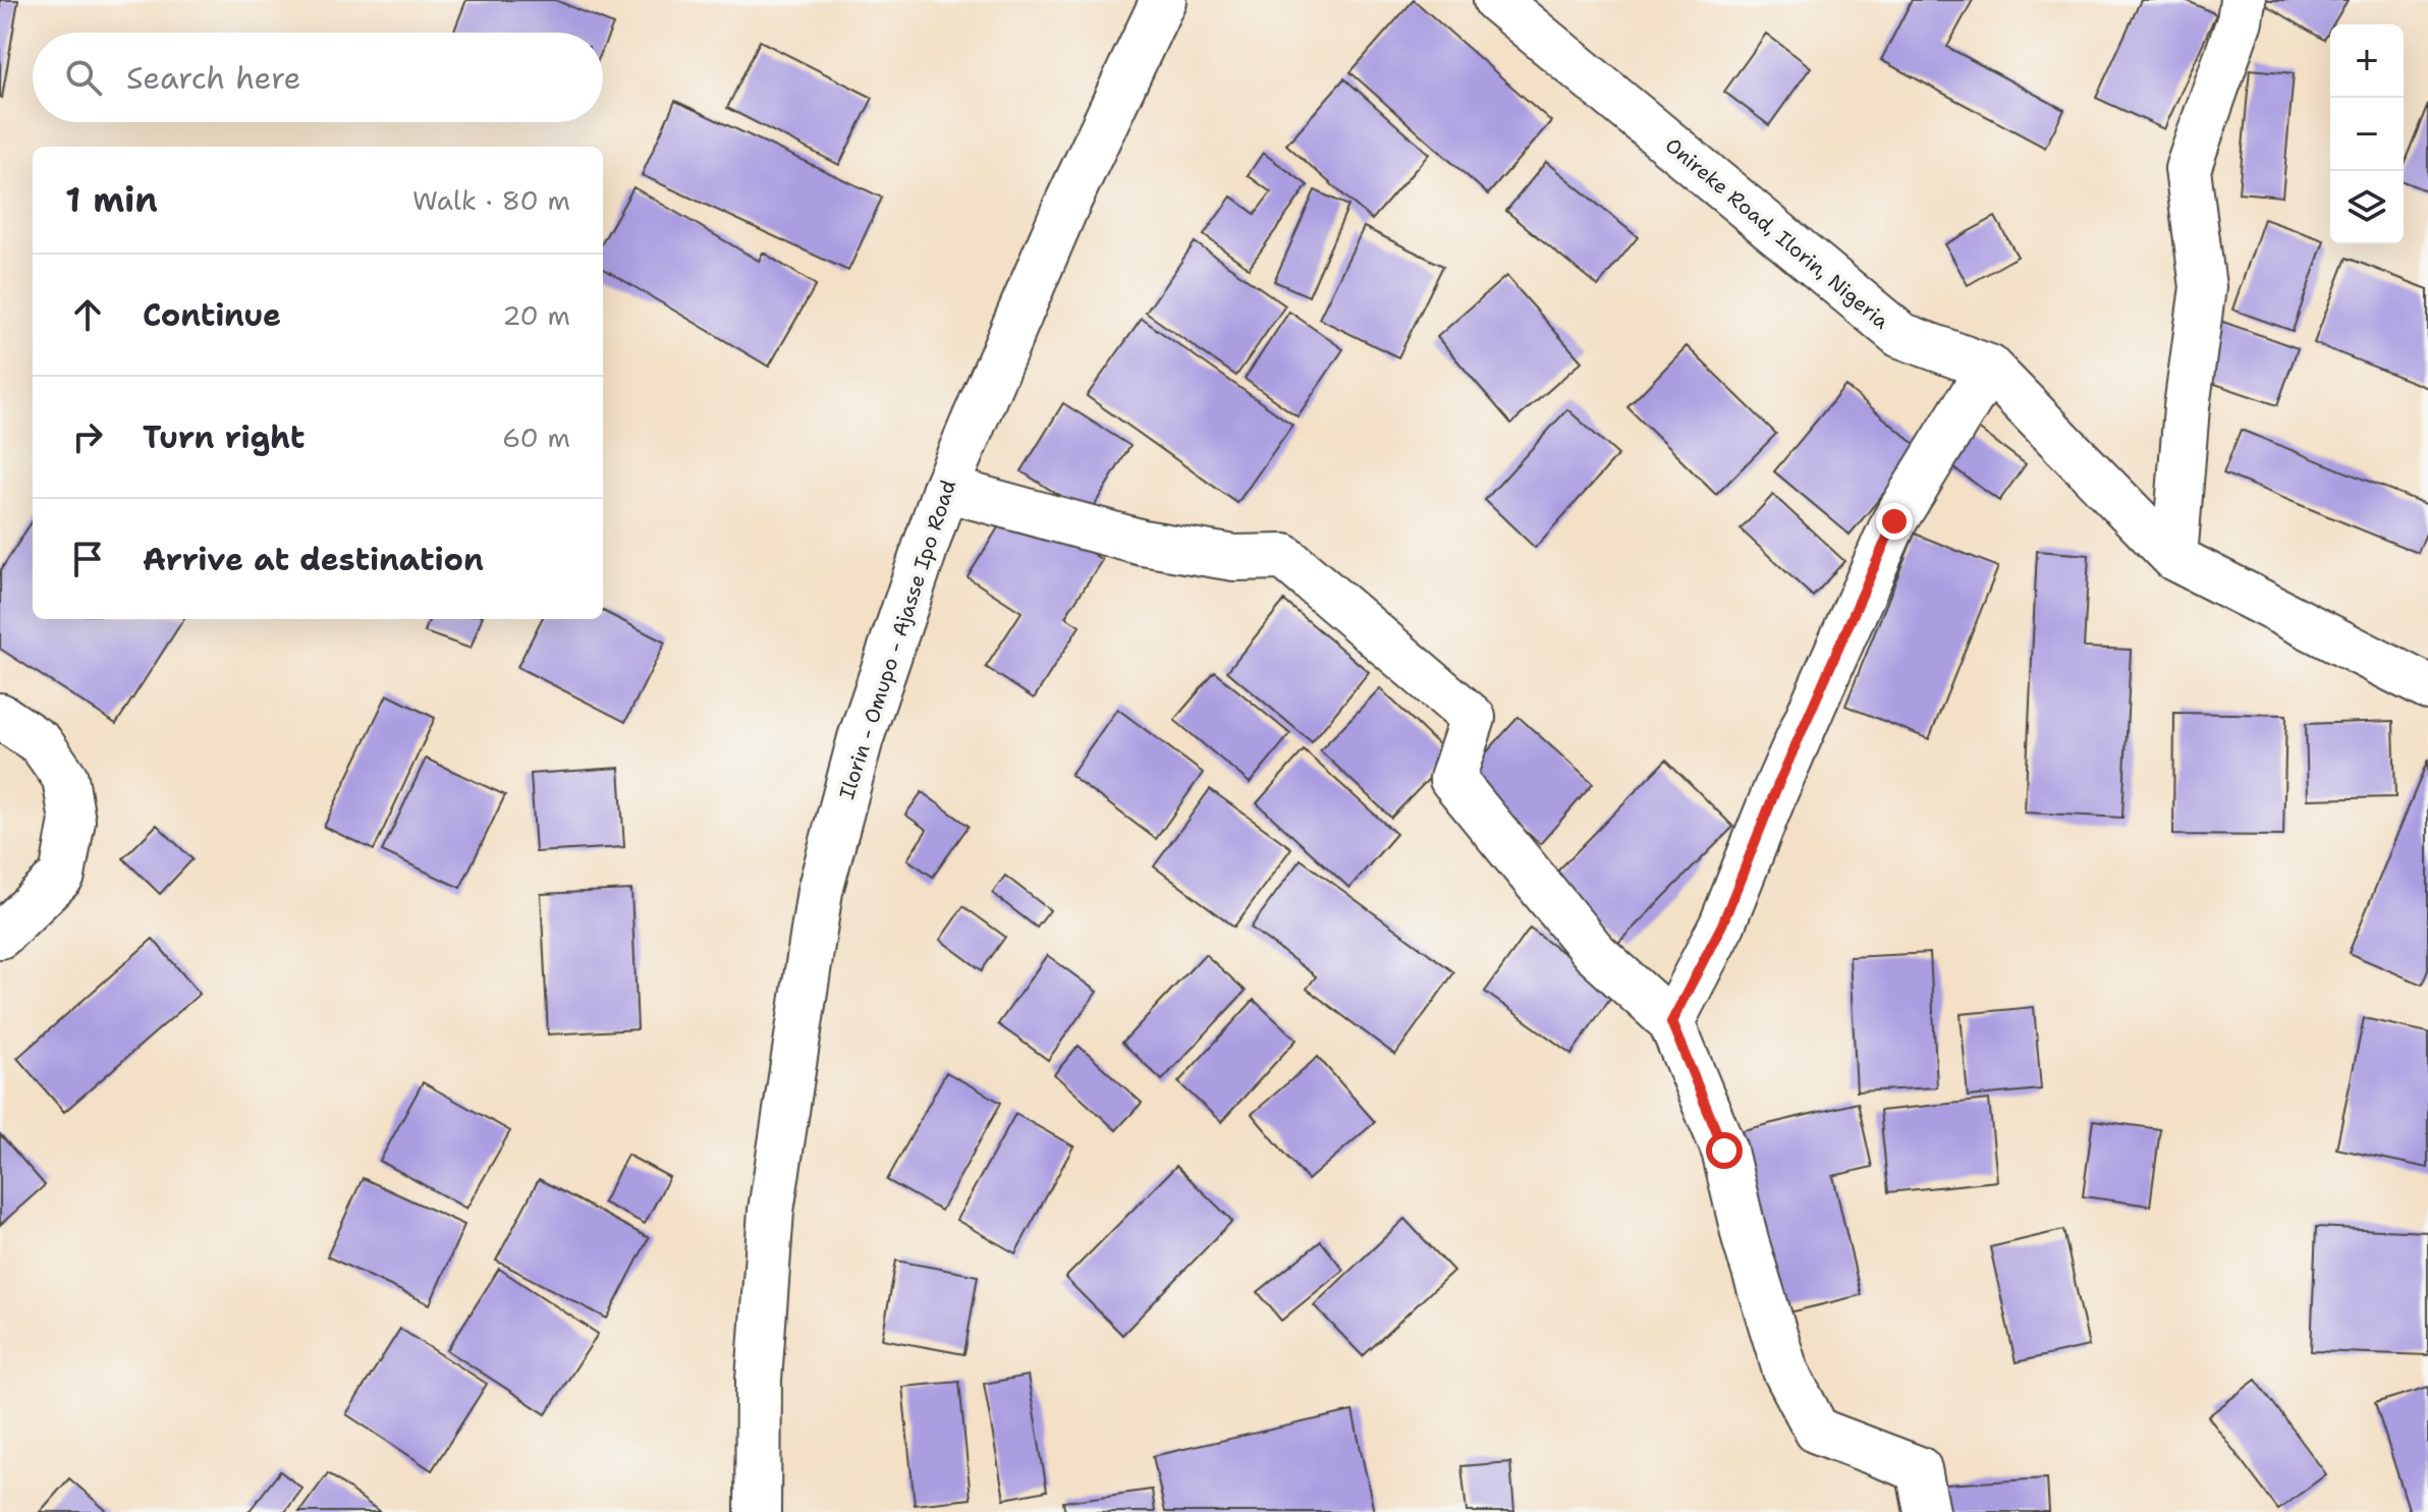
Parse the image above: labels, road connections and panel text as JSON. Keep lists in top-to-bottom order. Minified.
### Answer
{"streets":{"main road":["Onireke Road, Ilorin, Nigeria","Ilorin - Omupo - Ajasse Ipo Road"]},"page":{"map_buttons":["+","−"],"search":"Search here","heading":["1 min","Walk · 80 m"],"list":[["Continue","20 m"],["Turn right","60 m"],"Arrive at destination"]}}
